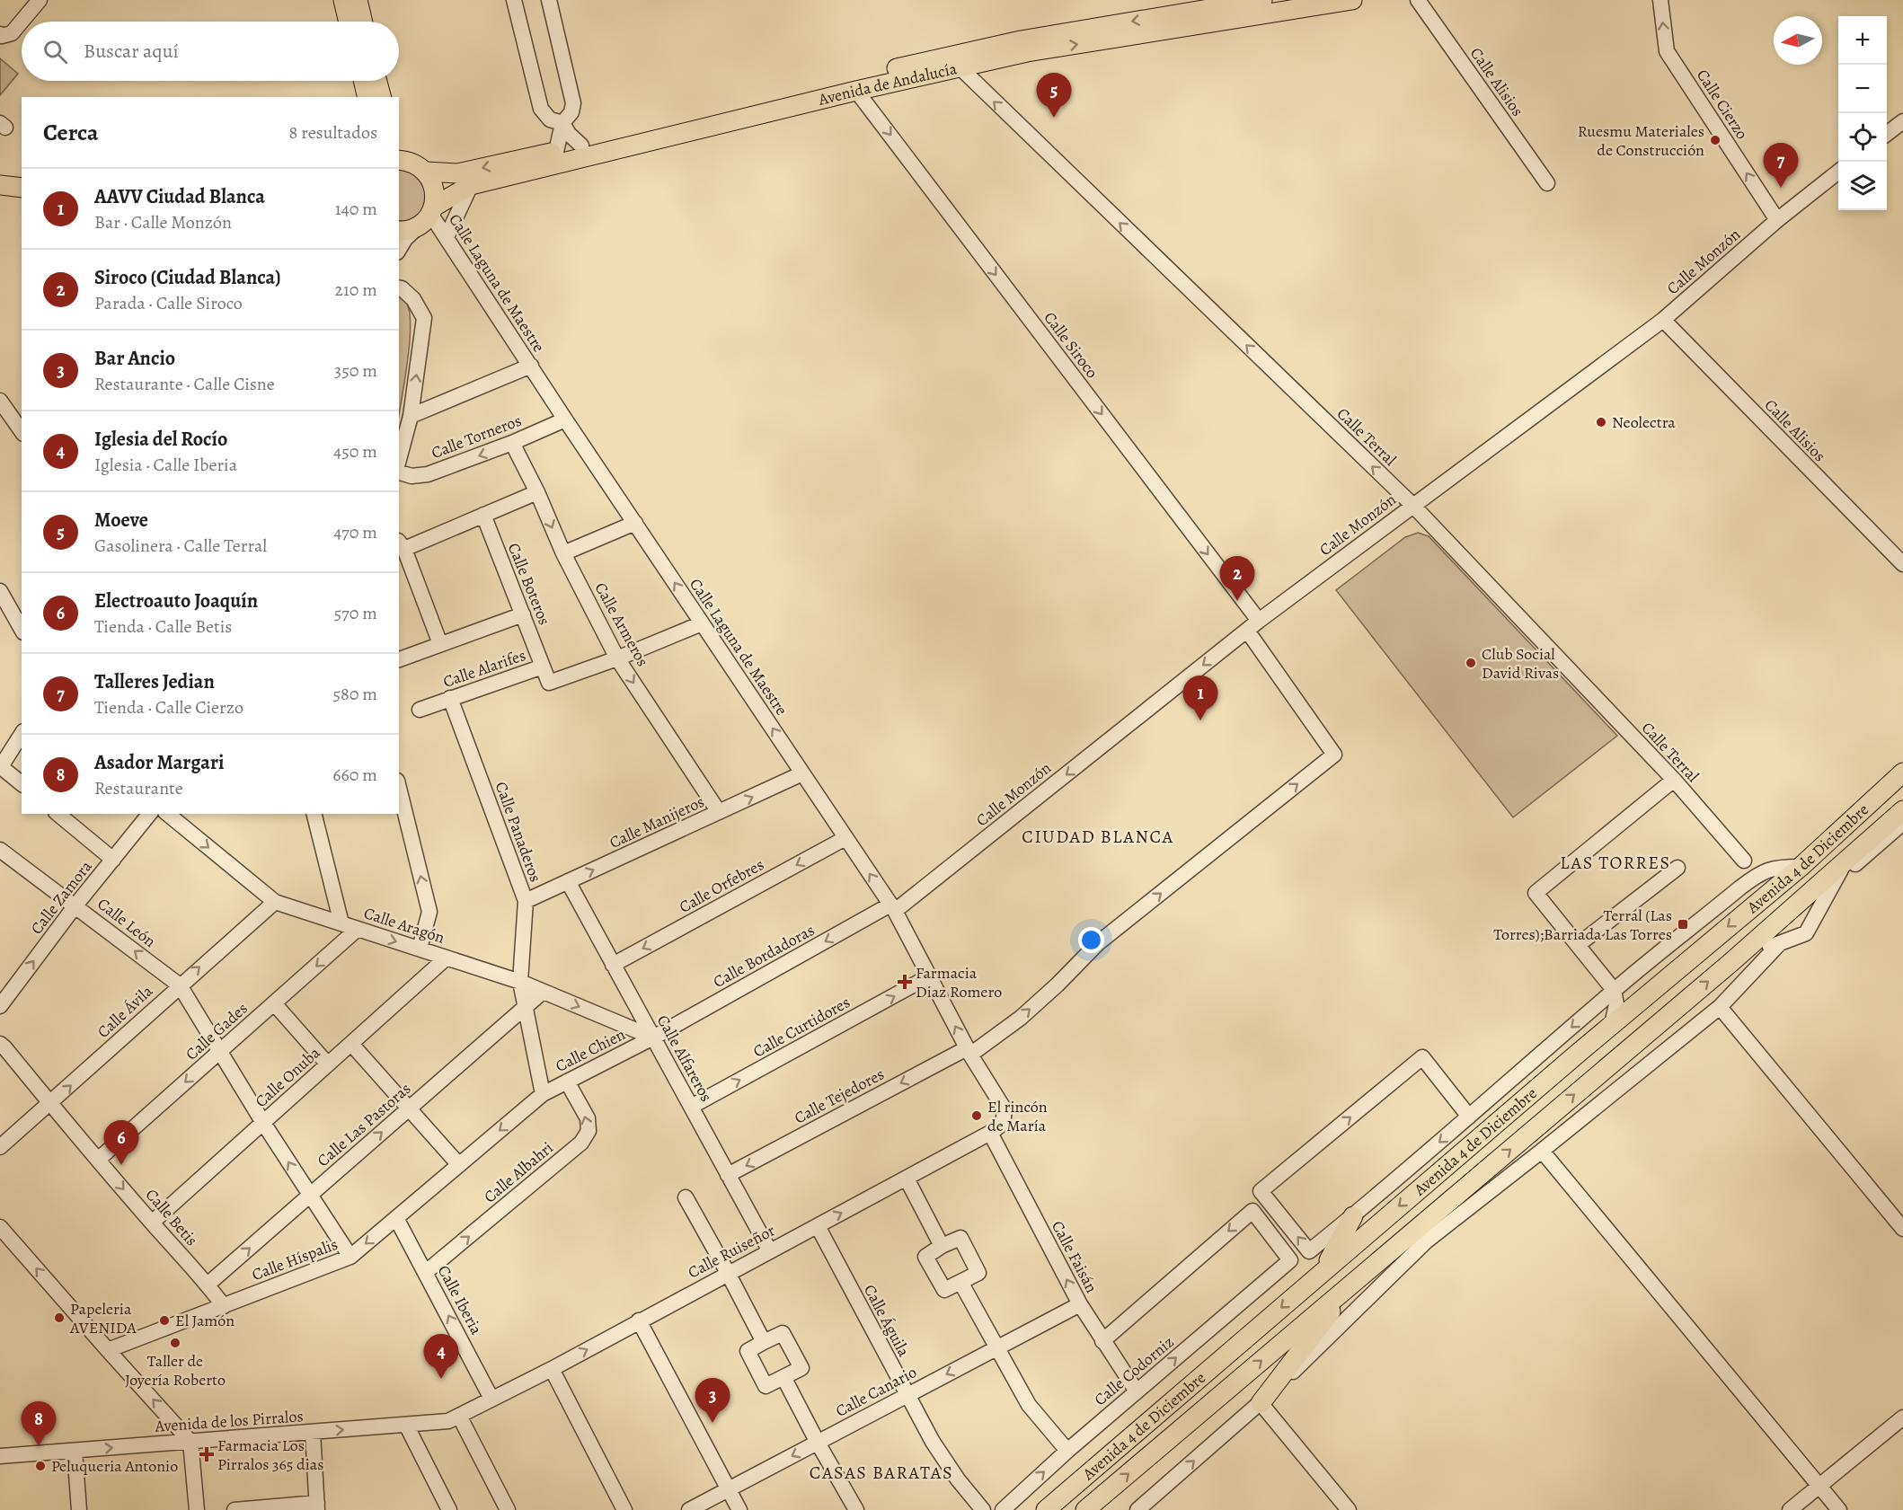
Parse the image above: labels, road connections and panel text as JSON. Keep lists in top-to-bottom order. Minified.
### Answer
{"streets":{"main road":["Avenida de Andalucía","Avenida 4 de Diciembre"],"street":["Calle Alisios","Calle Cierzo","Calle Monzón","Calle Laguna de Maestre","Calle Siroco","Calle Torneros","Calle Terral","Calle Boteros","Calle Armeros","Calle Alarifes","Calle Manijeros","Calle Panaderos","Calle Orfebres","Calle Zamora","Calle León","Calle Aragón","Calle Bordadoras","Calle Ávila","Calle Curtidores","Calle Gades","Calle Chien","Calle Alfareros","Calle Onuba","Calle Tejedores","Calle Las Pastoras","Calle Albahri","Calle Betis","Calle Ruiseñor","Calle Faisán","Calle Híspalis","Calle Iberia","Calle Águila","Calle Codorniz","Calle Canario","Avenida de los Pirralos"]},"crossings":[["Calle Alisios","Calle Monzón"],["Avenida de Andalucía","Calle Laguna de Maestre"],["Avenida de Andalucía","Calle Siroco"],["Avenida de Andalucía","Calle Terral"],["Calle Cierzo","Calle Monzón"],["Calle Monzón","Calle Laguna de Maestre"],["Calle Monzón","Calle Siroco"],["Calle Monzón","Calle Terral"],["Calle Monzón","Calle Bordadoras"],["Calle Laguna de Maestre","Calle Siroco"],["Calle Laguna de Maestre","Calle Torneros"],["Calle Laguna de Maestre","Calle Alarifes"],["Calle Laguna de Maestre","Calle Manijeros"],["Calle Laguna de Maestre","Calle Orfebres"],["Calle Laguna de Maestre","Calle Bordadoras"],["Calle Laguna de Maestre","Calle Curtidores"],["Calle Laguna de Maestre","Calle Tejedores"],["Calle Laguna de Maestre","Calle Ruiseñor"],["Calle Siroco","Calle Tejedores"],["Calle Torneros","Calle Armeros"],["Calle Boteros","Calle Alarifes"],["Calle Armeros","Calle Alarifes"],["Calle Armeros","Calle Manijeros"],["Calle Alarifes","Calle Panaderos"],["Calle Manijeros","Calle Panaderos"],["Calle Manijeros","Calle Alfareros"],["Calle Panaderos","Calle Aragón"],["Calle Panaderos","Calle Chien"],["Calle Panaderos","Calle Las Pastoras"],["Calle Panaderos","Calle Híspalis"],["Calle Orfebres","Calle Alfareros"],["Calle Zamora","Calle León"],["Calle León","Calle Ávila"],["Calle Aragón","Calle Bordadoras"],["Calle Aragón","Calle Ávila"],["Calle Aragón","Calle Gades"],["Calle Aragón","Calle Chien"],["Calle Aragón","Calle Alfareros"],["Calle Aragón","Calle Onuba"],["Calle Aragón","Calle Las Pastoras"],["Calle Bordadoras","Calle Chien"],["Calle Bordadoras","Calle Alfareros"],["Calle Ávila","Calle Betis"],["Calle Curtidores","Calle Alfareros"],["Calle Gades","Calle Betis"],["Calle Chien","Calle Alfareros"],["Calle Chien","Calle Albahri"],["Calle Chien","Calle Híspalis"],["Calle Alfareros","Calle Tejedores"],["Calle Alfareros","Calle Ruiseñor"],["Calle Onuba","Calle Betis"],["Calle Las Pastoras","Calle Betis"],["Calle Albahri","Calle Iberia"],["Calle Betis","Calle Híspalis"],["Calle Ruiseñor","Calle Faisán"],["Calle Ruiseñor","Calle Iberia"],["Calle Ruiseñor","Calle Águila"],["Calle Ruiseñor","Avenida de los Pirralos"],["Calle Faisán","Calle Codorniz"],["Calle Faisán","Calle Canario"],["Calle Híspalis","Calle Iberia"],["Calle Águila","Calle Canario"]],"one_way":["Calle Cierzo","Calle Monzón","Calle Laguna de Maestre","Calle Terral","Calle Armeros","Calle Manijeros","Calle Orfebres","Calle Zamora","Calle León","Calle Aragón","Calle Bordadoras","Calle Ávila","Calle Curtidores","Calle Gades","Calle Tejedores","Calle Las Pastoras","Calle Albahri","Calle Iberia","Calle Canario","Avenida de los Pirralos"],"districts":["CIUDAD BLANCA","LAS TORRES","CASAS BARATAS"],"places":{"other":["Ruesmu Materiales de Construcción","Neolectra","Club Social David Rivas","El rincón de María","Papeleria AVENIDA","El Jamón","Taller de Joyería Roberto","Peluqueria Antonio"],"transit":["Terral (Las Torres);Barriada Las Torres"],"health":["Farmacia Diaz Romero","Farmacia Los Pirralos 365 dias"]},"north":"left","page":{"map_buttons":["+","−"],"search":"Buscar aquí","pins":["5","7","2","1","6","4","3","8"],"heading":["Cerca","8 resultados"],"list":[{"mark":"1","name":"AAVV Ciudad Blanca","note":"Bar · Calle Monzón","value":"140 m"},{"mark":"2","name":"Siroco (Ciudad Blanca)","note":"Parada · Calle Siroco","value":"210 m"},{"mark":"3","name":"Bar Ancio","note":"Restaurante · Calle Cisne","value":"350 m"},{"mark":"4","name":"Iglesia del Rocío","note":"Iglesia · Calle Iberia","value":"450 m"},{"mark":"5","name":"Moeve","note":"Gasolinera · Calle Terral","value":"470 m"},{"mark":"6","name":"Electroauto Joaquín","note":"Tienda · Calle Betis","value":"570 m"},{"mark":"7","name":"Talleres Jedian","note":"Tienda · Calle Cierzo","value":"580 m"},{"mark":"8","name":"Asador Margari","note":"Restaurante","value":"660 m"}]}}
